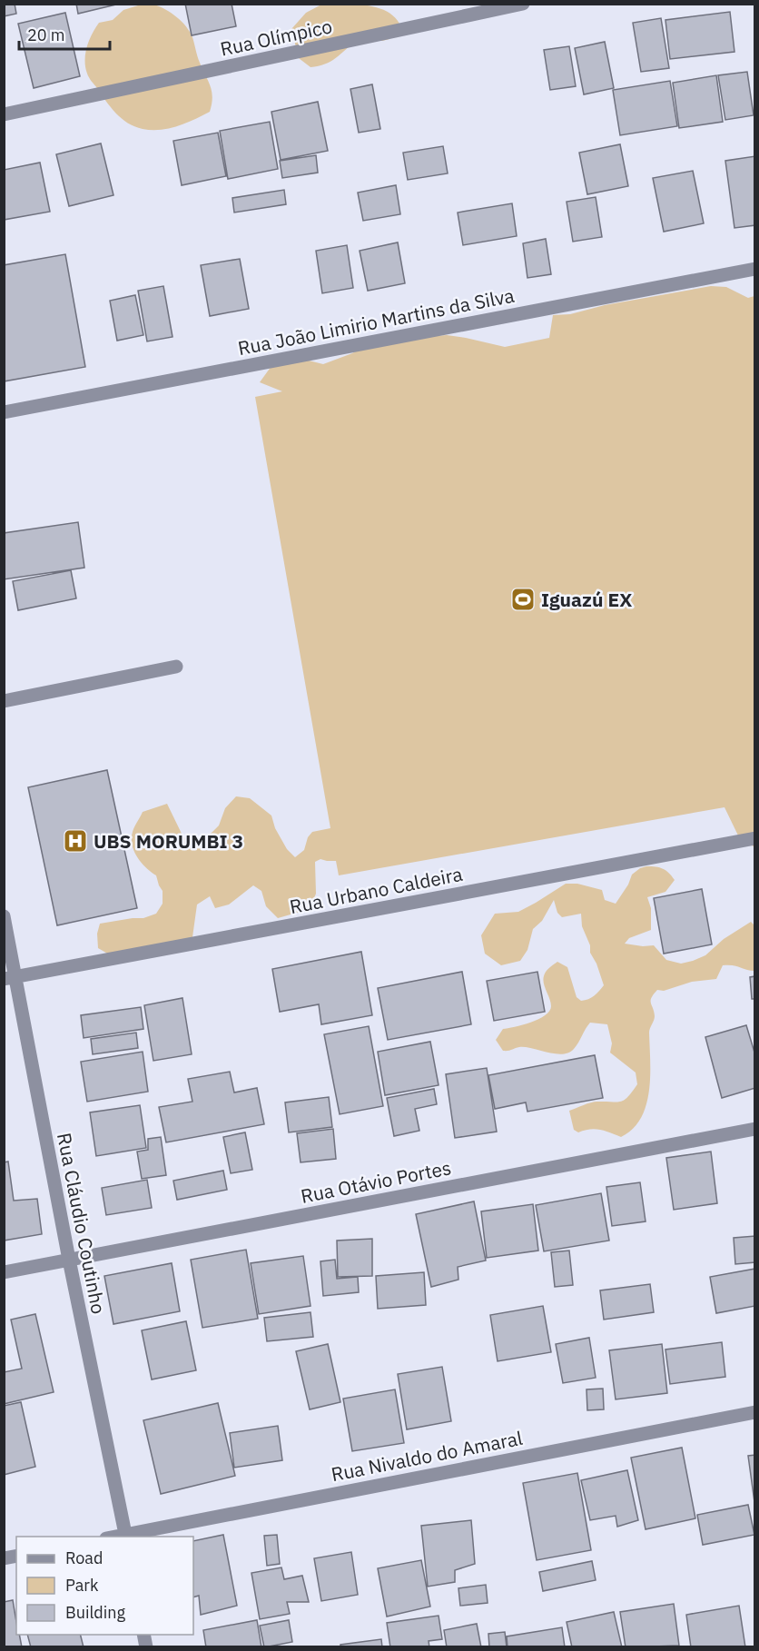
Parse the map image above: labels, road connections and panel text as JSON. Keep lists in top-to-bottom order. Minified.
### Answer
{"streets":{"street":["Rua Olímpico","Rua João Limirio Martins da Silva","Rua Urbano Caldeira","Rua Otávio Portes","Rua Cláudio Coutinho","Rua Nivaldo do Amaral"]},"crossings":[["Rua Urbano Caldeira","Rua Cláudio Coutinho"],["Rua Otávio Portes","Rua Cláudio Coutinho"],["Rua Cláudio Coutinho","Rua Nivaldo do Amaral"]],"places":{"sports":["Iguazú EX"],"hospital":["UBS MORUMBI 3"]},"legend":["Road","Park","Building"],"scale_bar":"20 m"}
